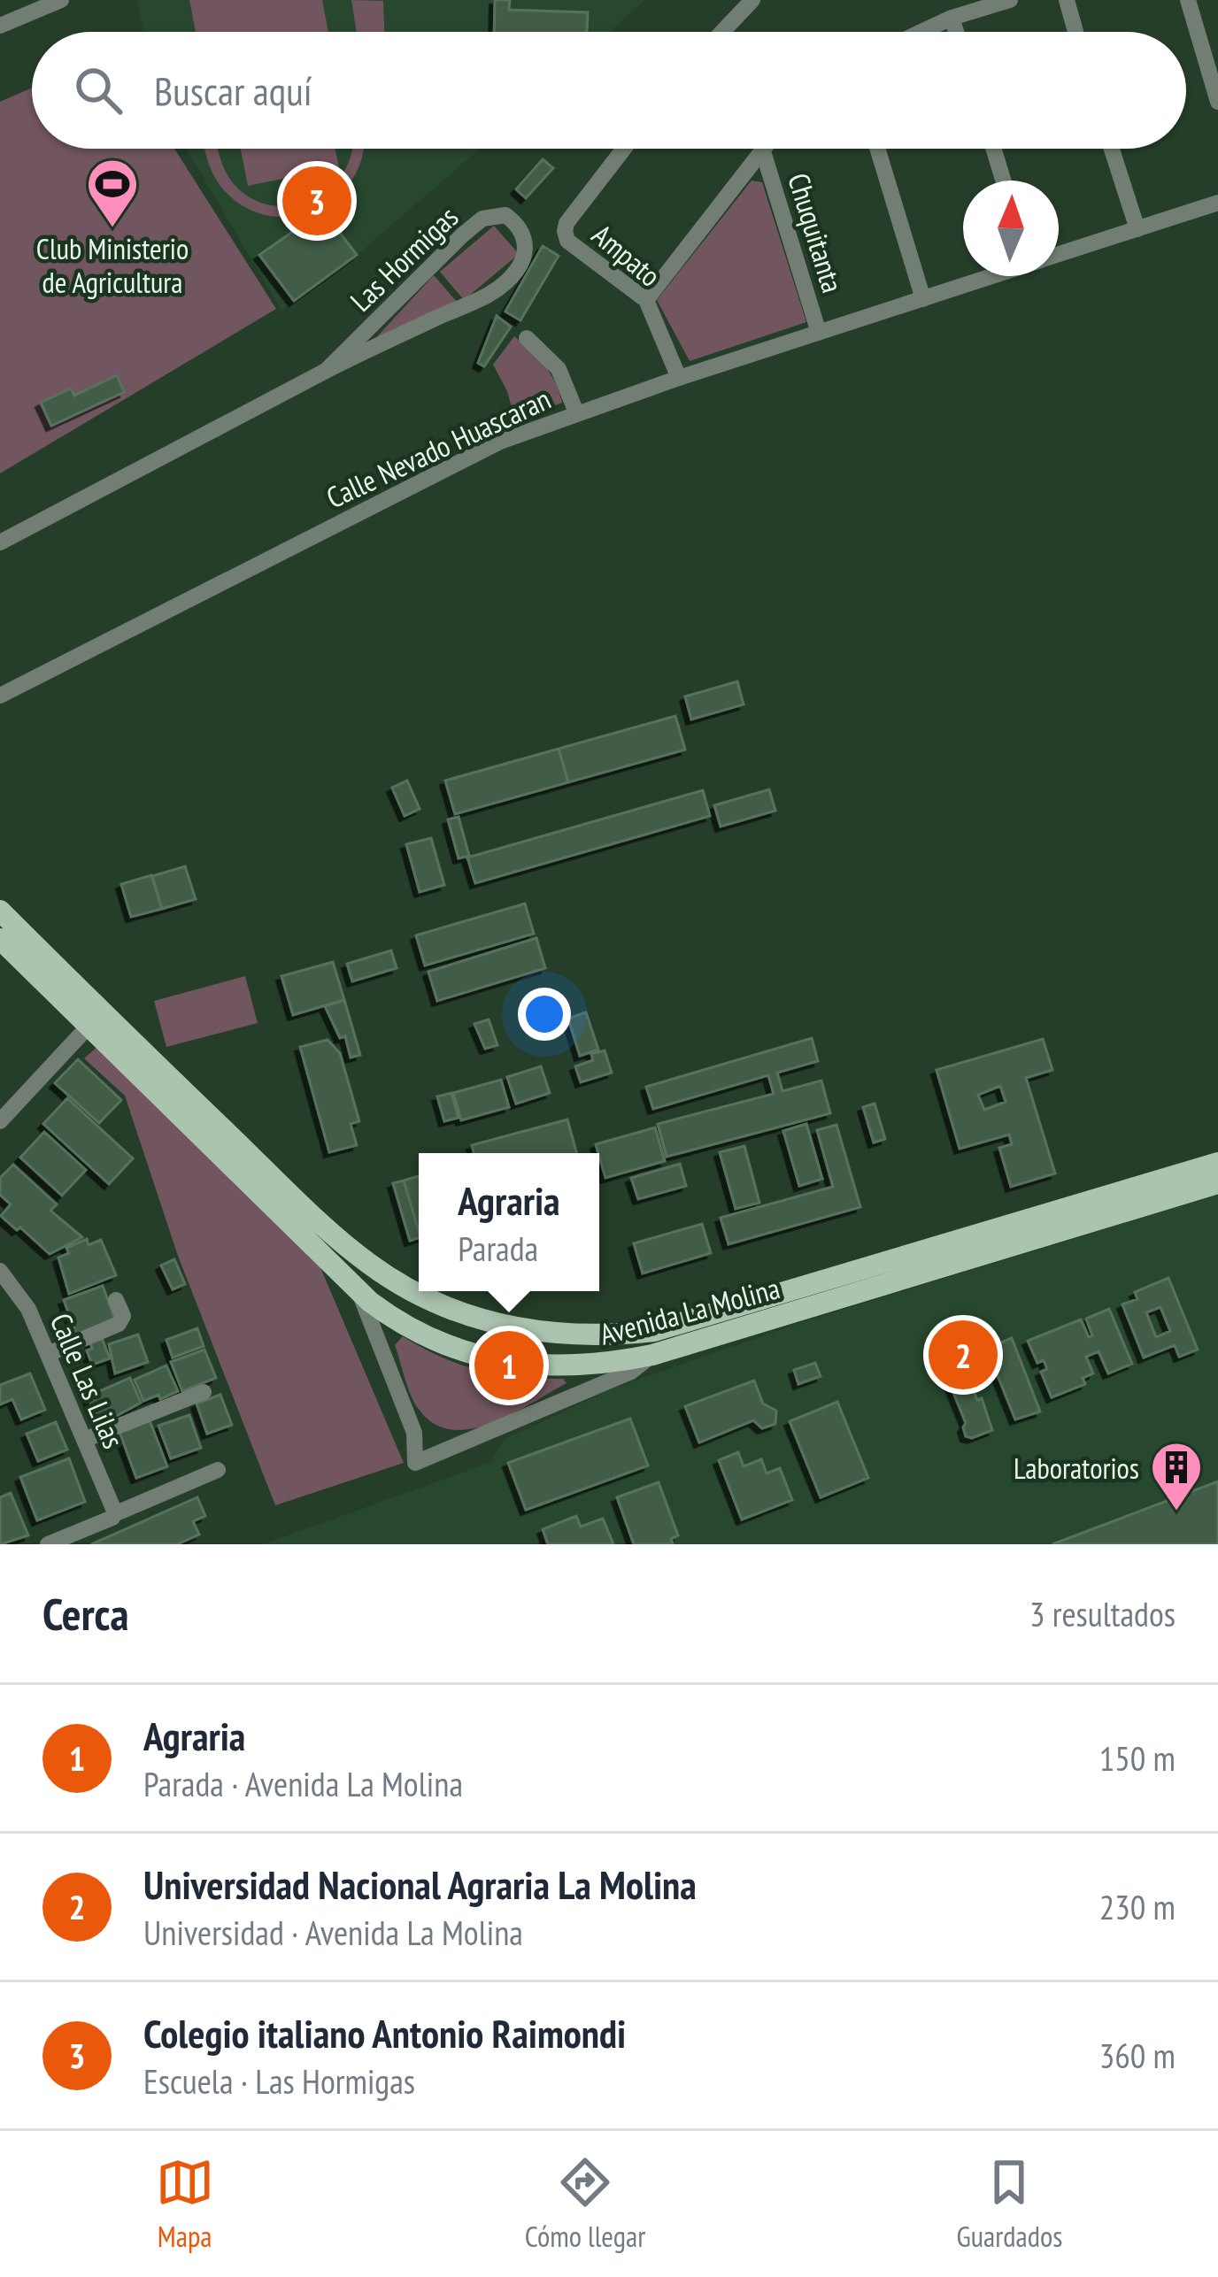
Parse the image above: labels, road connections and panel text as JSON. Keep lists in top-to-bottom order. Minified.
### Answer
{"streets":{"main road":["Avenida La Molina"],"street":["Chuquitanta","Ampato","Las Hormigas","Calle Nevado Huascaran","Calle Las Lilas"]},"crossings":[["Chuquitanta","Calle Nevado Huascaran"],["Ampato","Calle Nevado Huascaran"]],"places":{"sports":["Club Ministerio de Agricultura"],"building":["Laboratorios"]},"north":"top","page":{"search":"Buscar aquí","pins":["3","2","1"],"popup":["Agraria","Parada"],"heading":["Cerca","3 resultados"],"list":[{"mark":"1","name":"Agraria","note":"Parada · Avenida La Molina","value":"150 m"},{"mark":"2","name":"Universidad Nacional Agraria La Molina","note":"Universidad · Avenida La Molina","value":"230 m"},{"mark":"3","name":"Colegio italiano Antonio Raimondi","note":"Escuela · Las Hormigas","value":"360 m"}],"nav":["Mapa","Cómo llegar","Guardados"]}}
